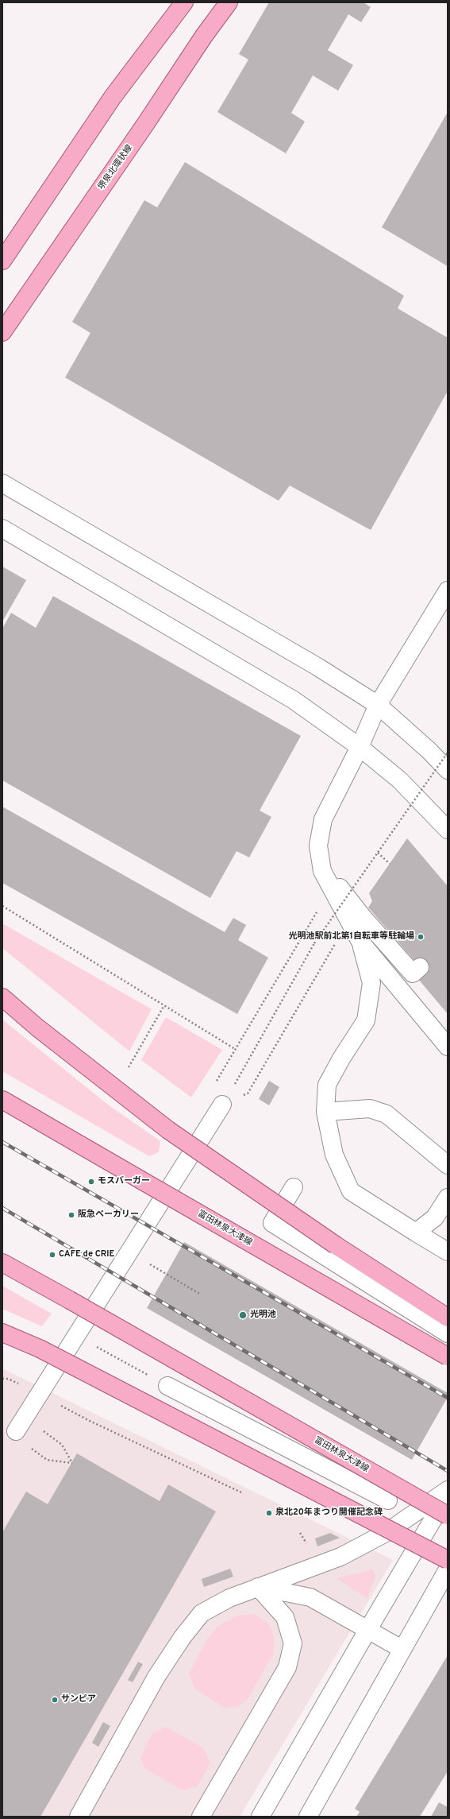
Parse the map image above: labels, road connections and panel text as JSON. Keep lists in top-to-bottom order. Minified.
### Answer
{"streets":{"main road":["堺泉北環状線","富田林泉大津線"]},"places":["光明池駅前北第1自転車等駐輪場","モスバーガー","阪急ベーカリー","CAFE de CRIE","光明池","泉北20年まつり開催記念碑","サンピア"]}
